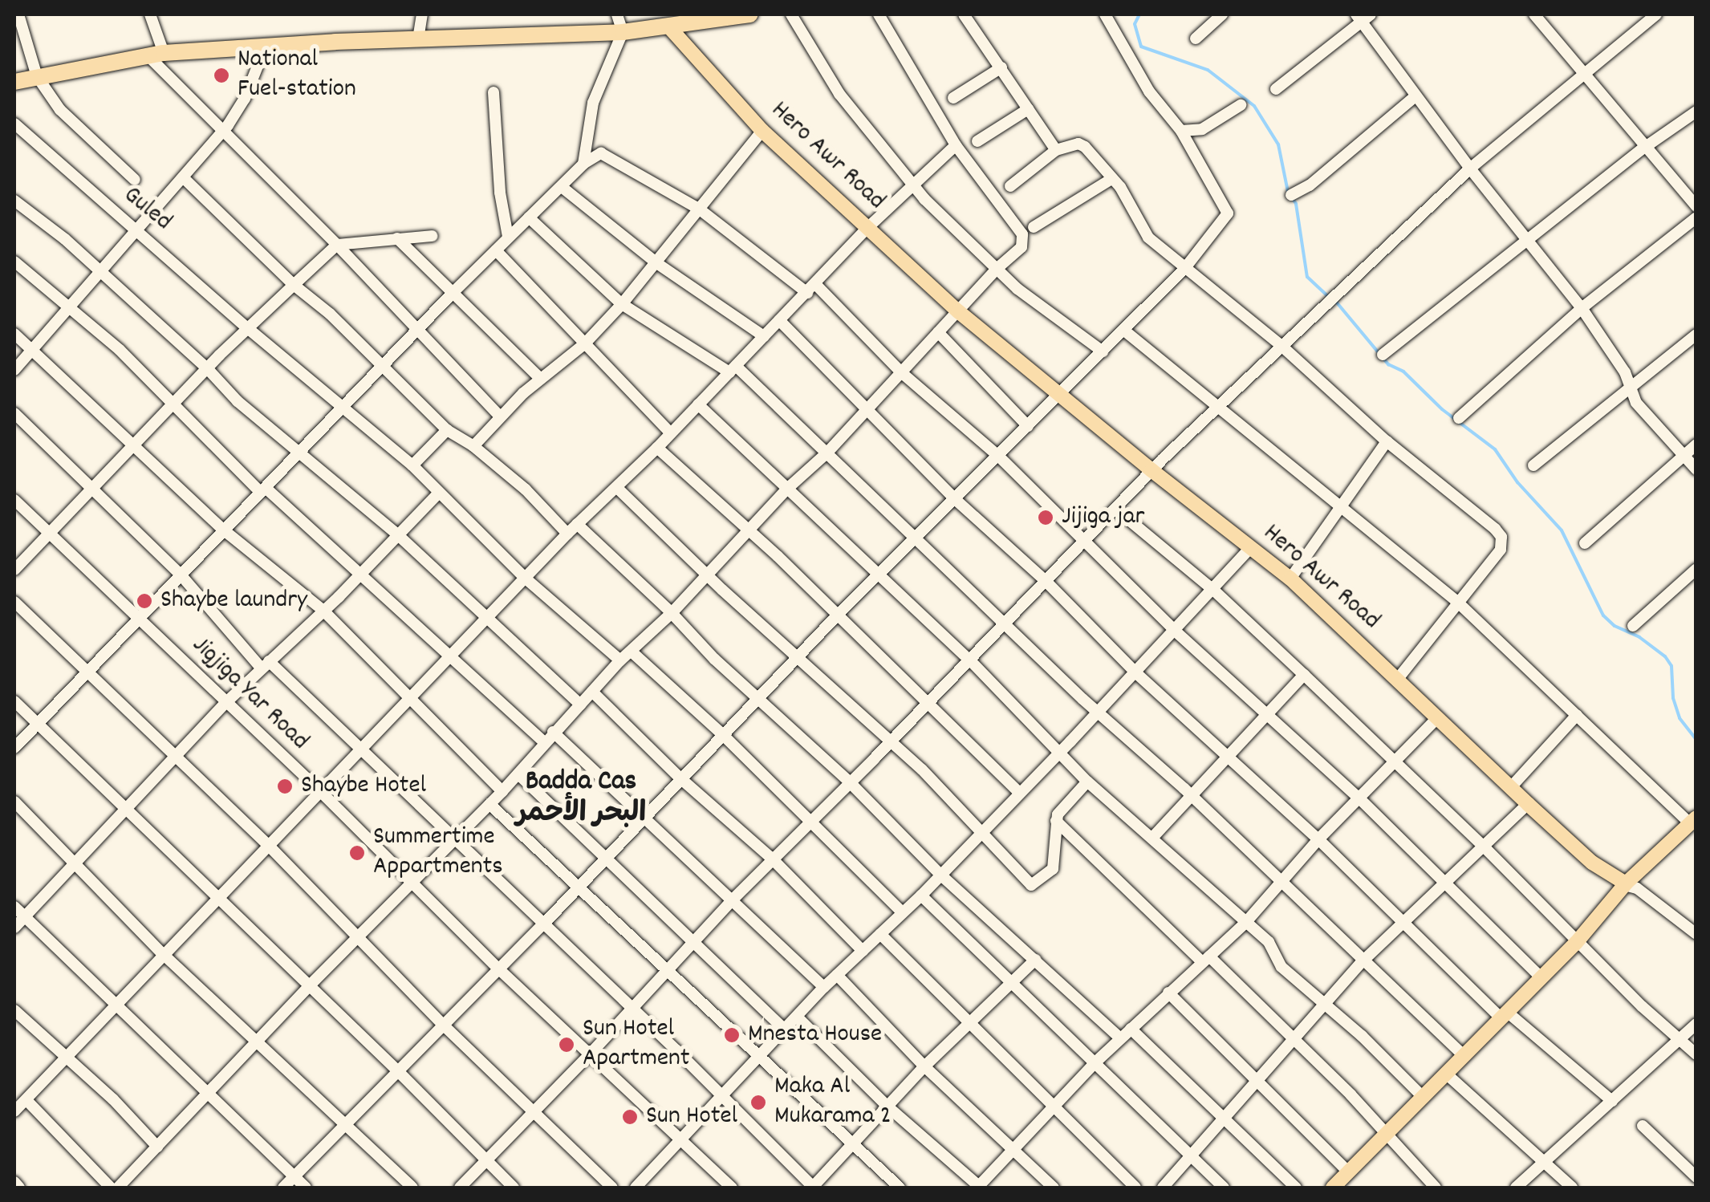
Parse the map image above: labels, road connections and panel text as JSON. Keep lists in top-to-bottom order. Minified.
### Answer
{"streets":{"main road":["Hero Awr Road"],"street":["Guled","Jigjiga Yar Road"]},"districts":["Badda Cas البحر الأحمر"],"places":["National Fuel-station","Jijiga jar","Shaybe laundry","Shaybe Hotel","Summertime Appartments","Mnesta House","Sun Hotel Apartment","Maka Al Mukarama 2","Sun Hotel"]}
